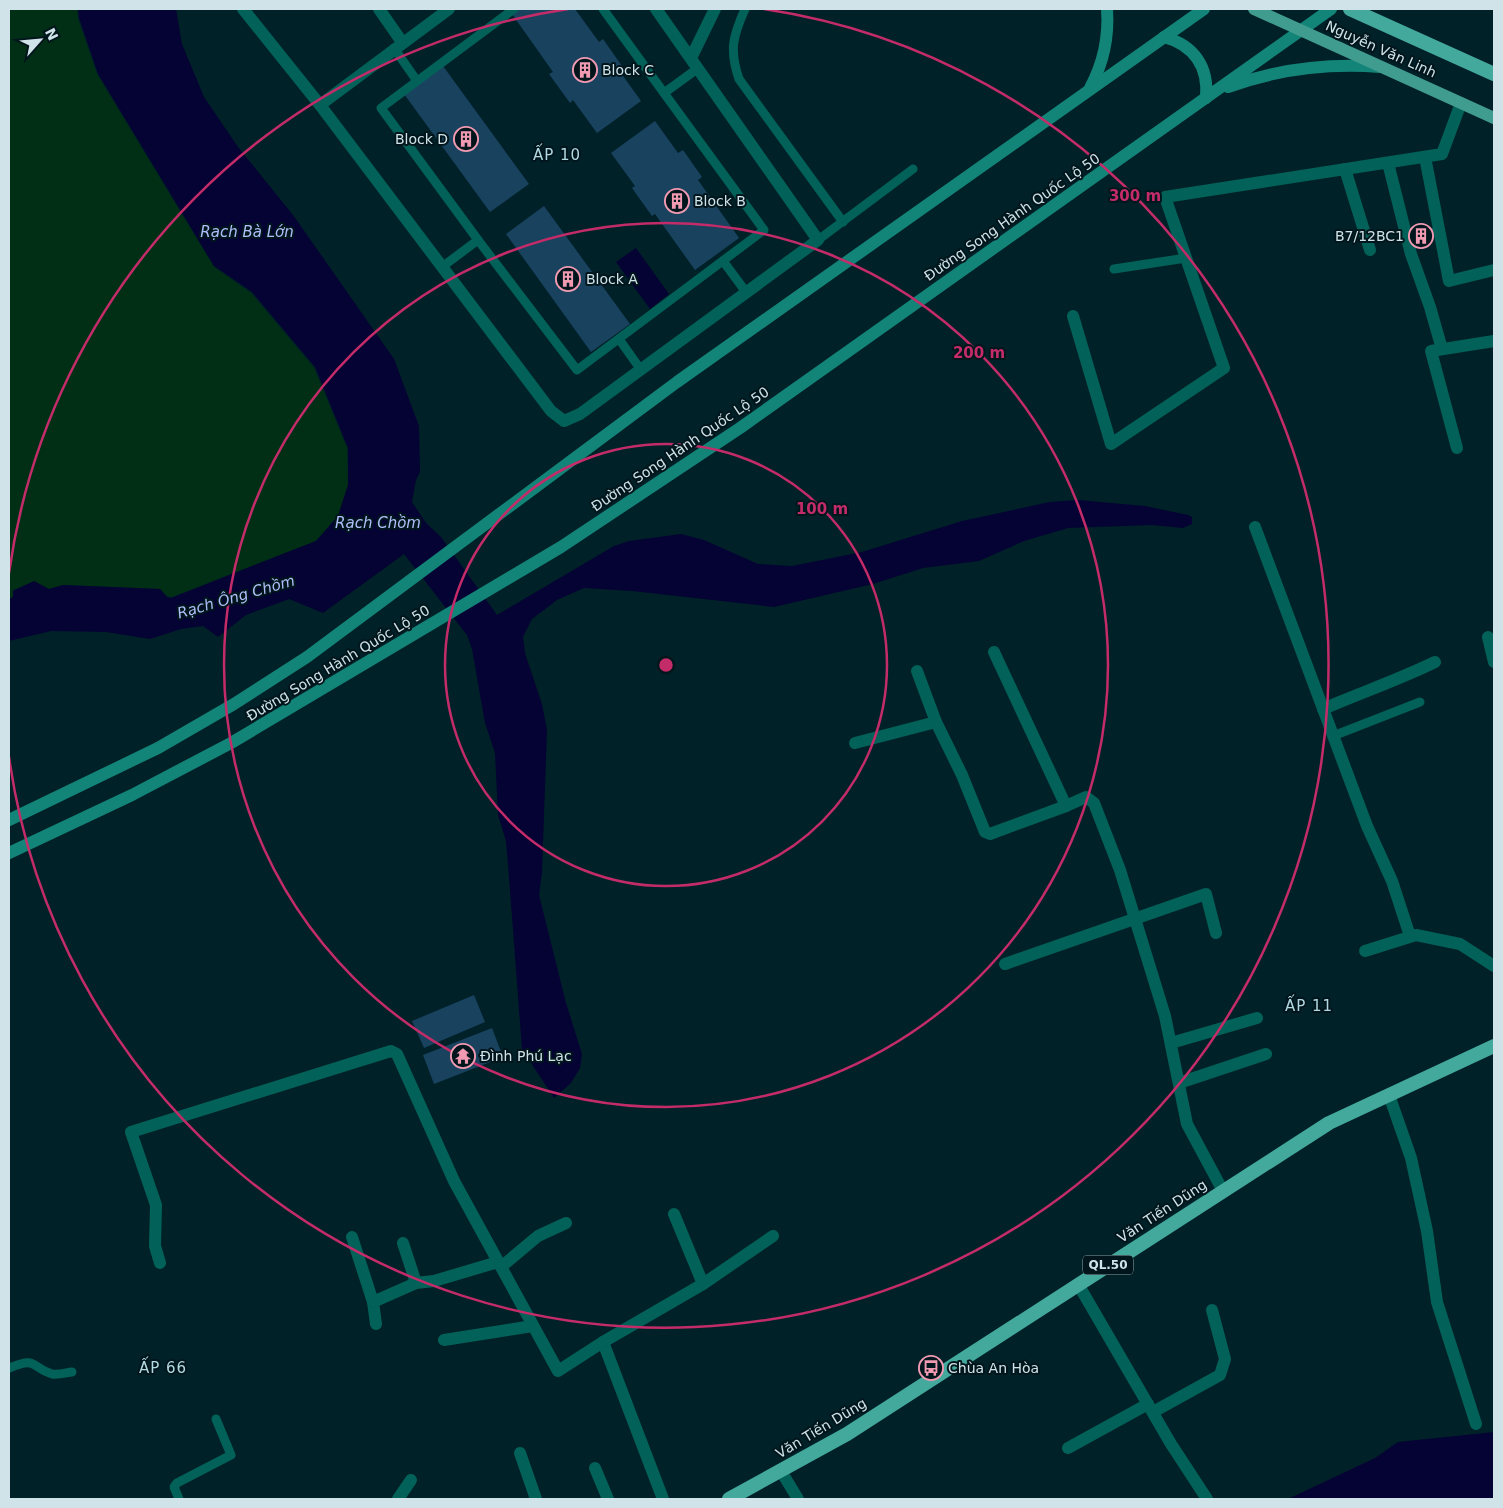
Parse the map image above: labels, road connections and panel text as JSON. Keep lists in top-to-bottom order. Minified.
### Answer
{"streets":{"highway":["Nguyễn Văn Linh","Văn Tiến Dũng","QL.50"],"main road":["Đường Song Hành Quốc Lộ 50"]},"crossings":[["Nguyễn Văn Linh","Đường Song Hành Quốc Lộ 50"]],"districts":["ẤP 10","ẤP 11","ẤP 66"],"water":["Rạch Bà Lớn","Rạch Chồm","Rạch Ông Chồm"],"places":{"building":["Block C","Block D","Block B","B7/12BC1","Block A"],"temple":["Đình Phú Lạc"],"bus stop":["Chùa An Hòa"]},"north":"top right","rings":["300 m","200 m","100 m"]}
